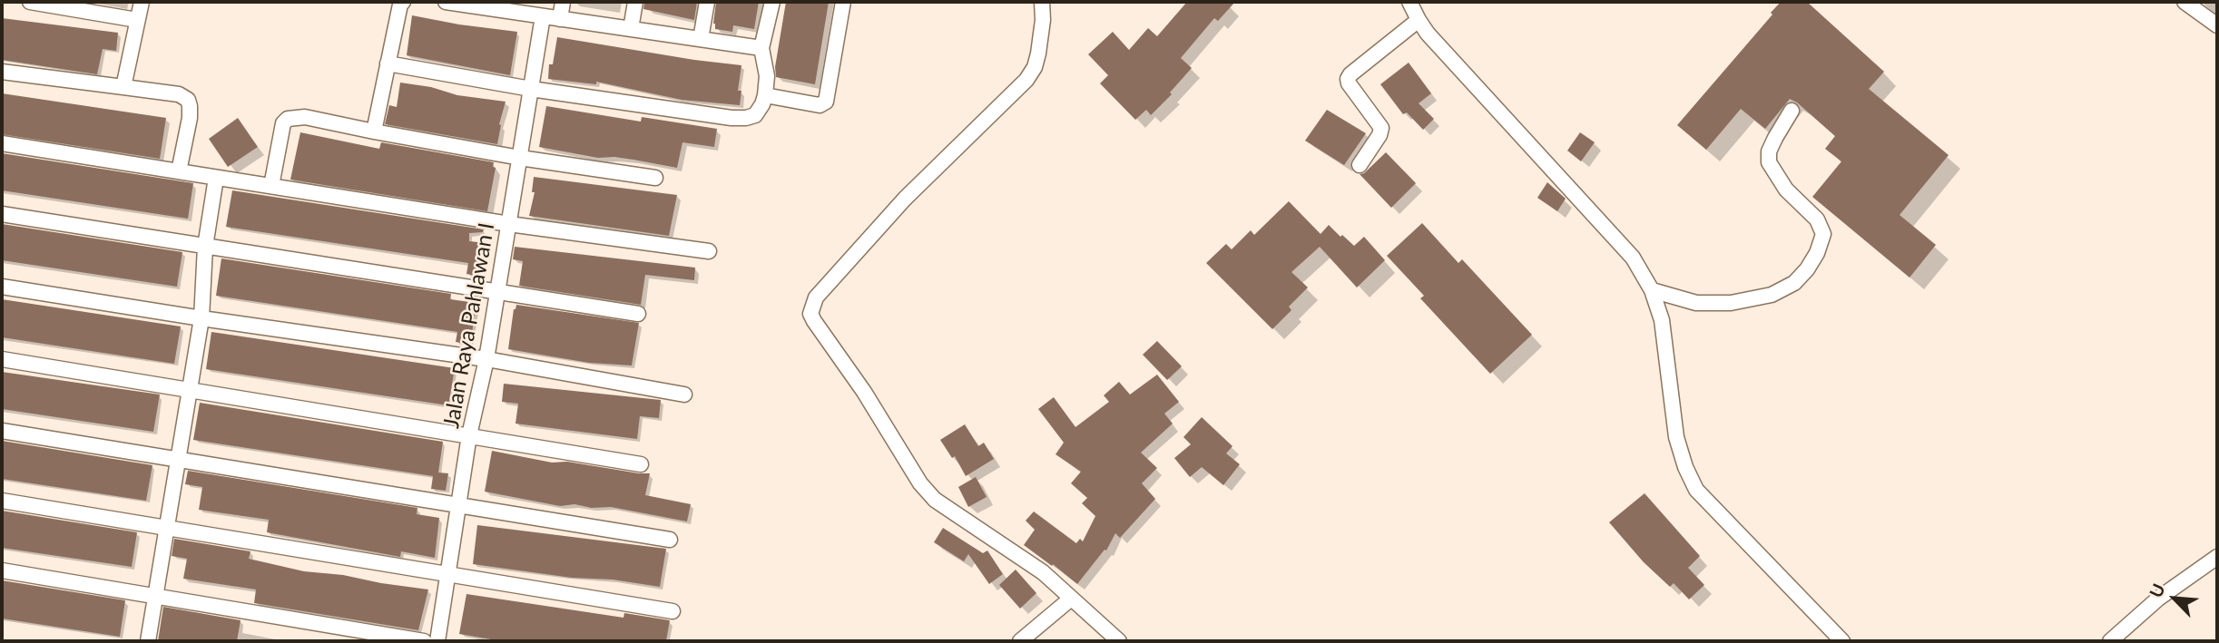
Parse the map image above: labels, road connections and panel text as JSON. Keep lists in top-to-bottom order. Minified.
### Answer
{"streets":{"street":["Jalan Raya Pahlawan I"]},"north":"top left"}
